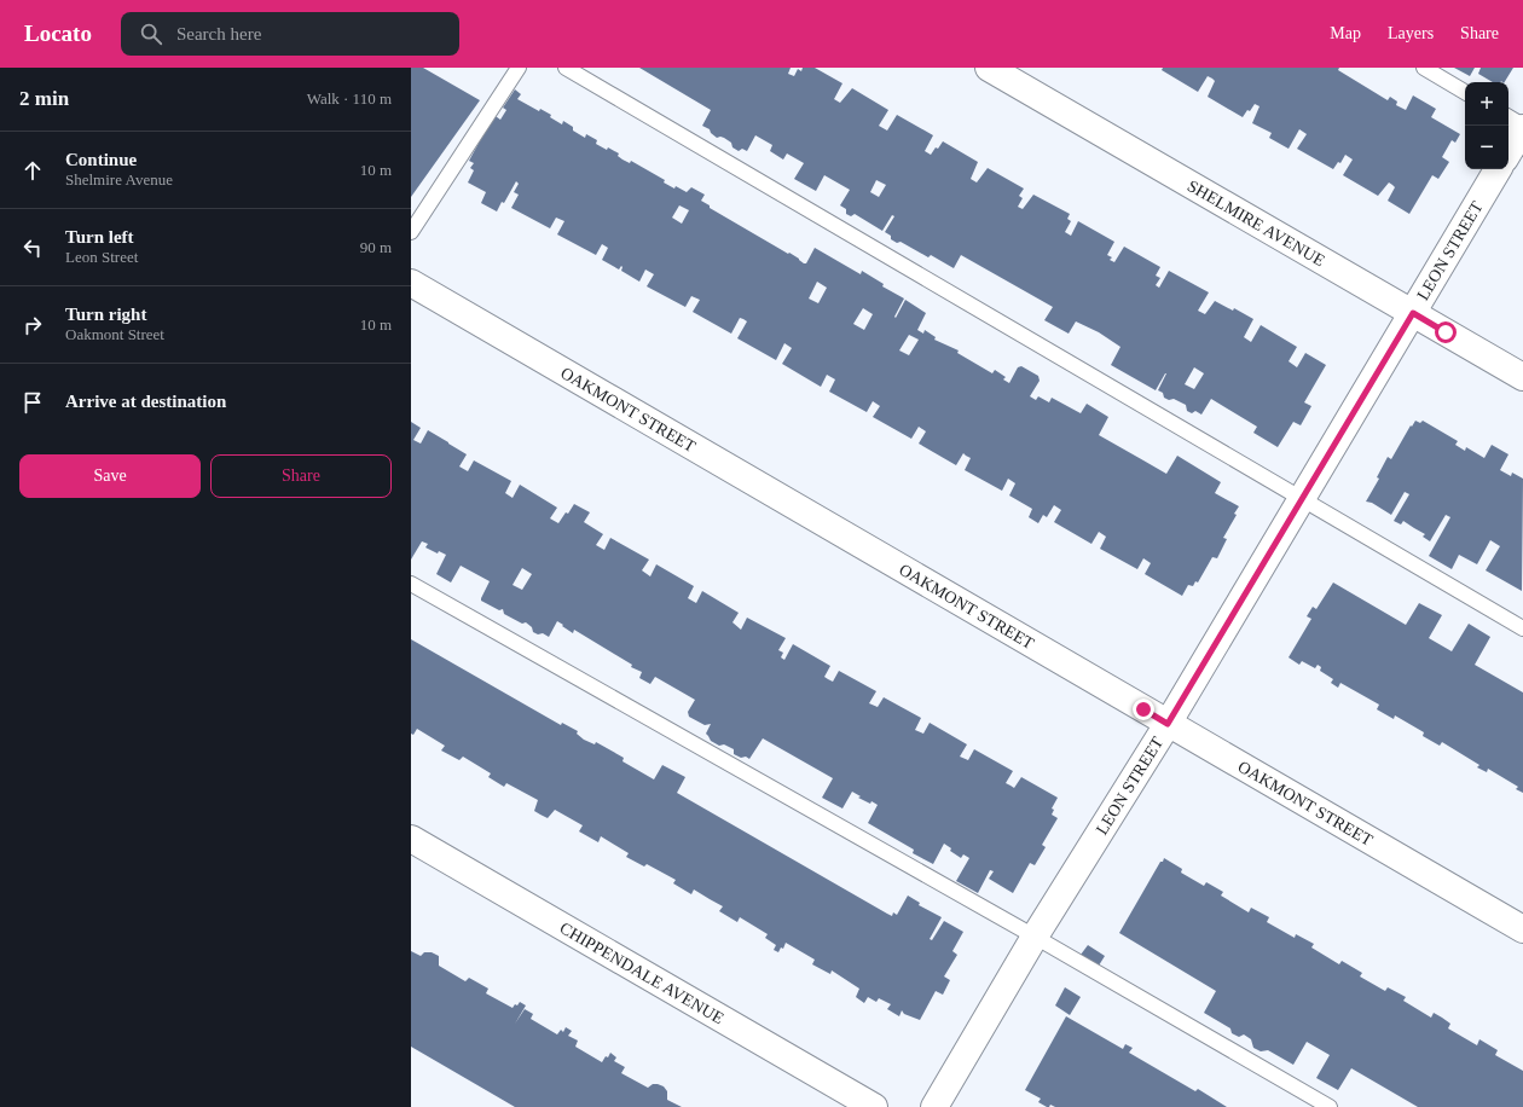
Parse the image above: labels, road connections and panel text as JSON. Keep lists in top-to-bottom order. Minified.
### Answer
{"streets":{"street":["SHELMIRE AVENUE","LEON STREET","OAKMONT STREET","CHIPPENDALE AVENUE"]},"crossings":[["SHELMIRE AVENUE","LEON STREET"],["LEON STREET","OAKMONT STREET"]],"page":{"header":"Locato","search":"Search here","nav":["Map","Layers","Share"],"heading":["2 min","Walk · 110 m"],"map_buttons":["+","−"],"list":[["Continue","Shelmire Avenue","10 m"],["Turn left","Leon Street","90 m"],["Turn right","Oakmont Street","10 m"],"Arrive at destination"],"buttons":["Save","Share"]}}
